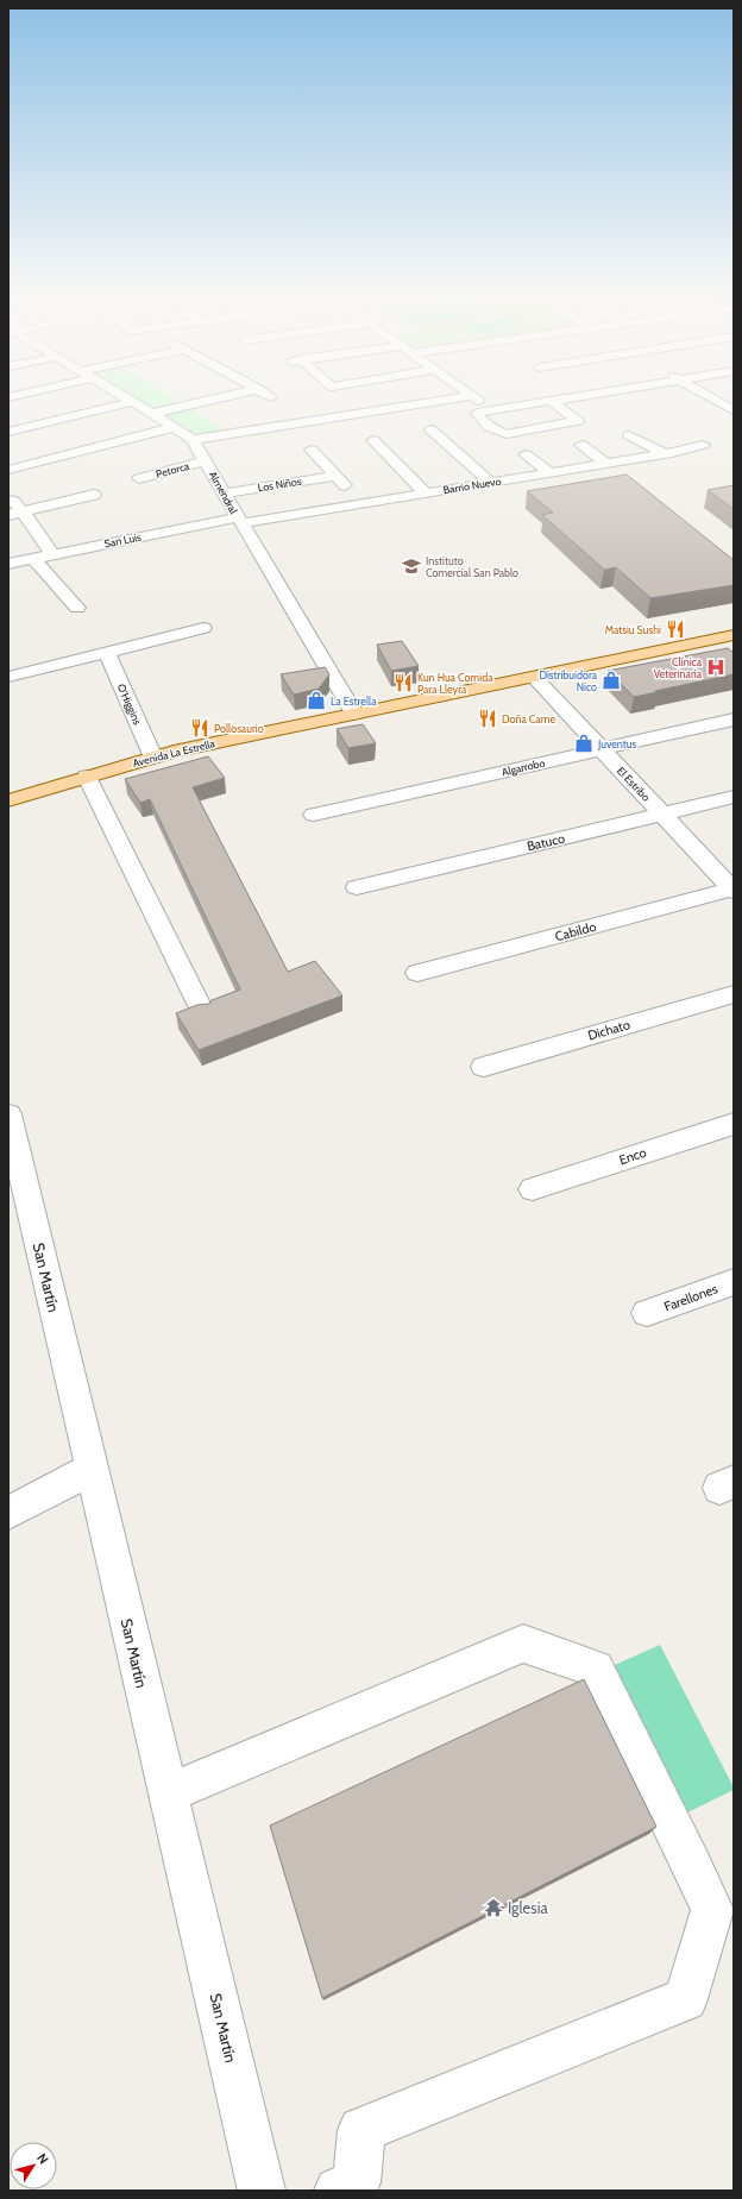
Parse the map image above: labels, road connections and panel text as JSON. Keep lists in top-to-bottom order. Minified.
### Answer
{"streets":{"main road":["Avenida La Estrella"],"street":["Petorca","Los Niños","Barrio Nuevo","Almendral","San Luis","O'Higgins","Algarrobo","El Estribo","Batuco","Cabildo","Dichato","Enco","San Martín","Farellones"]},"crossings":[["Petorca","Almendral"],["Los Niños","Almendral"],["Barrio Nuevo","Almendral"],["Barrio Nuevo","San Luis"],["Almendral","San Luis"],["Almendral","Avenida La Estrella"],["O'Higgins","Avenida La Estrella"],["Avenida La Estrella","El Estribo"],["Algarrobo","El Estribo"],["El Estribo","Batuco"],["El Estribo","Cabildo"]],"places":{"school or university":["Instituto Comercial San Pablo"],"restaurant":["Matsiu Sushi","Kun Hua Comida Para Lleyra","Doña Carne","Pollosaurio"],"hospital":["Clínica Veterinaria"],"shop":["Distribuidora Nico","La Estrella","Juventus"],"temple":["Iglesia"]},"north":"top right"}
